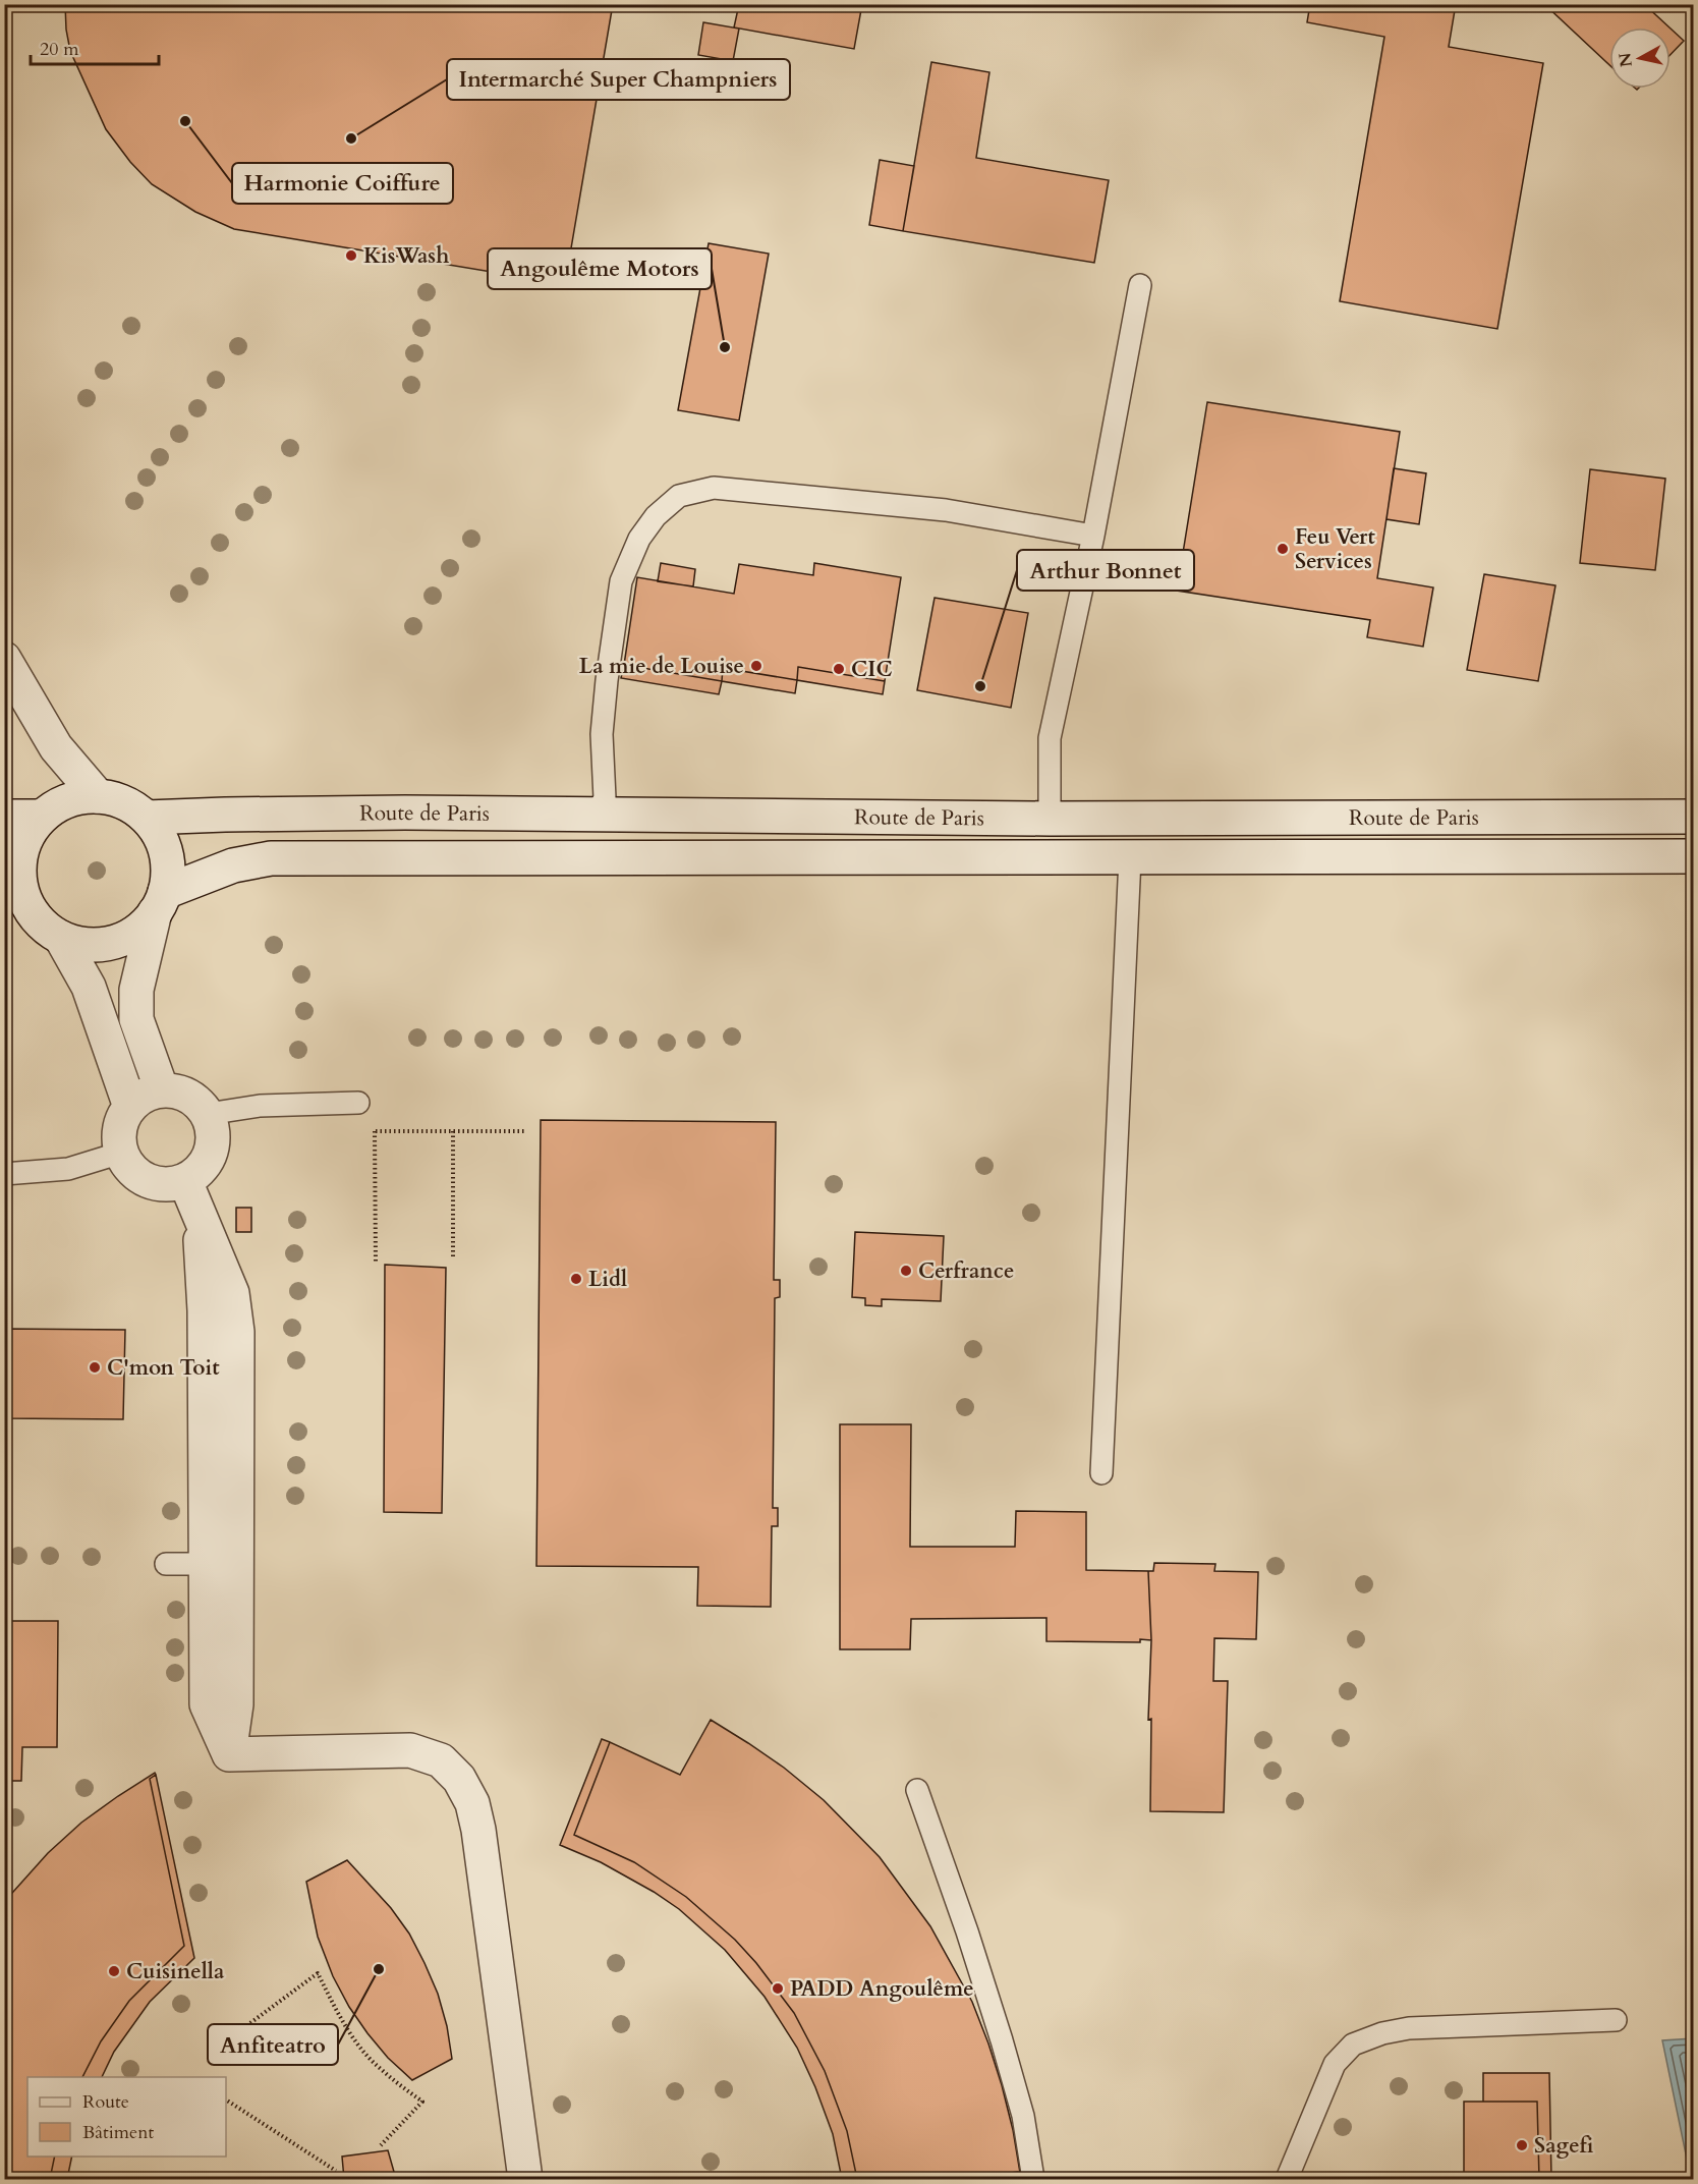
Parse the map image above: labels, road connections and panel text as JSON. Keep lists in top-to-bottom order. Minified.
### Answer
{"streets":{"main road":["Route de Paris"]},"places":["Harmonie Coiffure","Intermarché Super Champniers","KisWash","Angoulême Motors","Feu Vert Services","La mie de Louise","CIC","Arthur Bonnet","Cerfrance","Lidl","C'mon Toit","Anfiteatro","Cuisinella","PADD Angoulême","Sagefi"],"legend":["Route","Bâtiment"],"scale_bar":"20 m","north":"left"}
